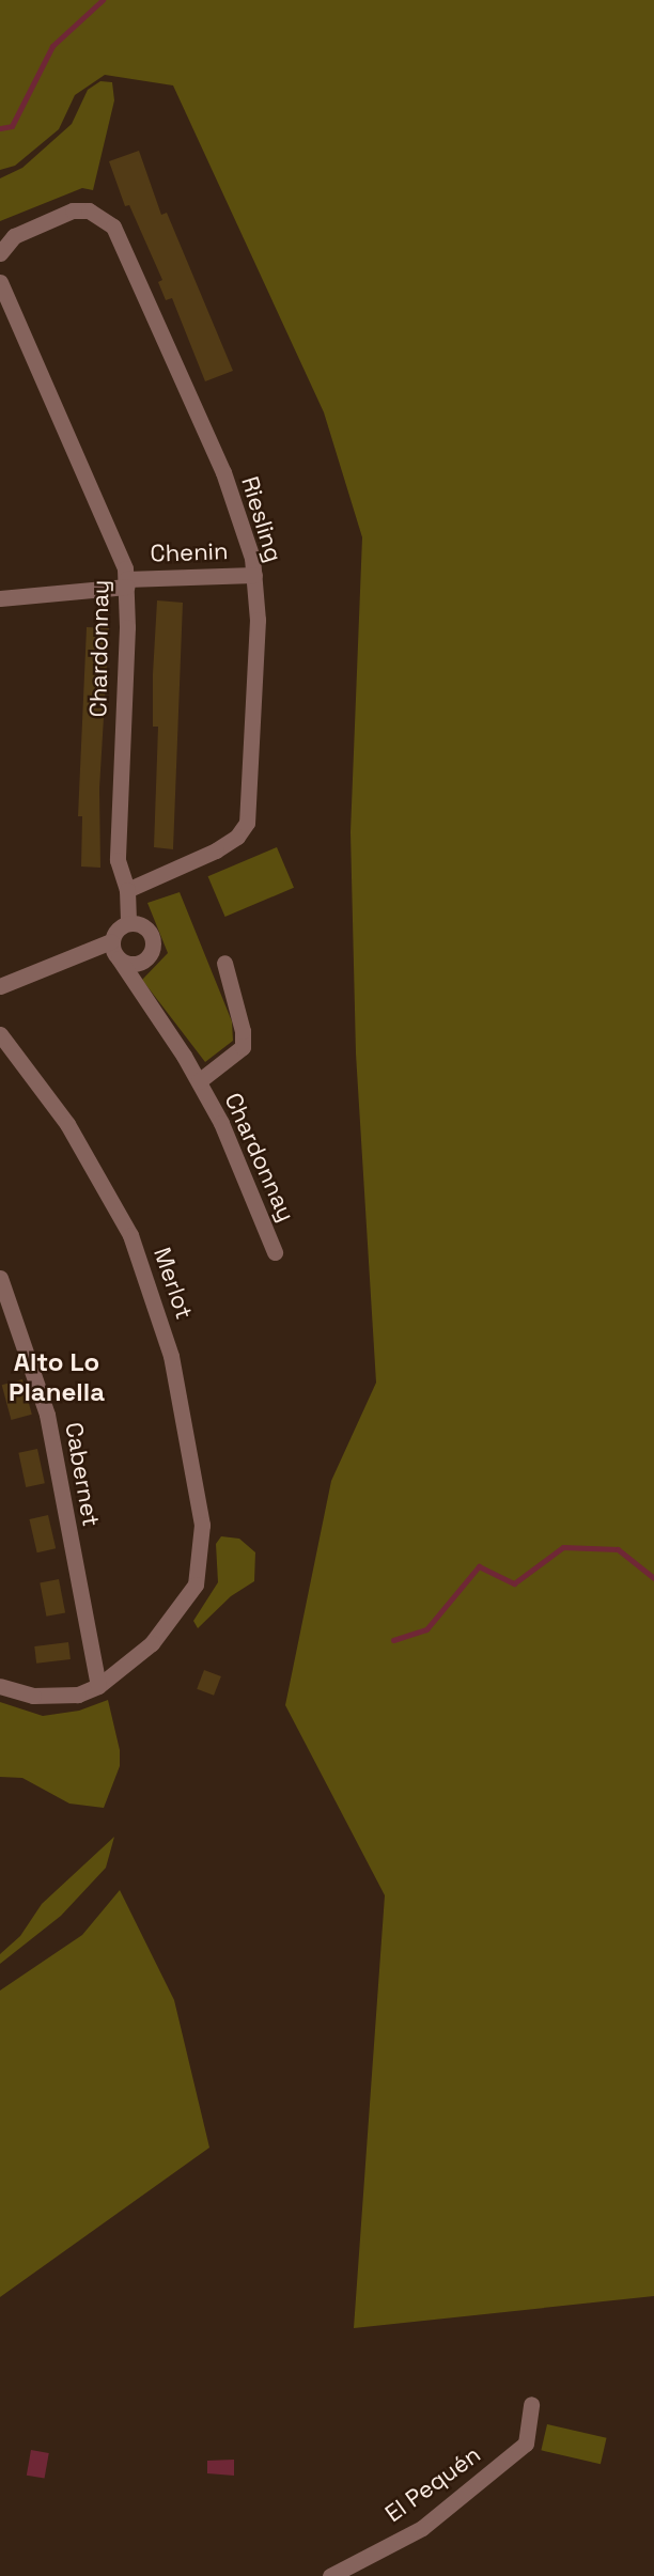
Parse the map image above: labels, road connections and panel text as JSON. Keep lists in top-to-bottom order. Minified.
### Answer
{"streets":{"street":["Riesling","Chenin","Chardonnay","Merlot","Cabernet","El Pequén"]},"crossings":[["Riesling","Chenin"],["Riesling","Chardonnay"],["Chenin","Chardonnay"],["Merlot","Cabernet"]],"districts":["Alto Lo Planella"]}
